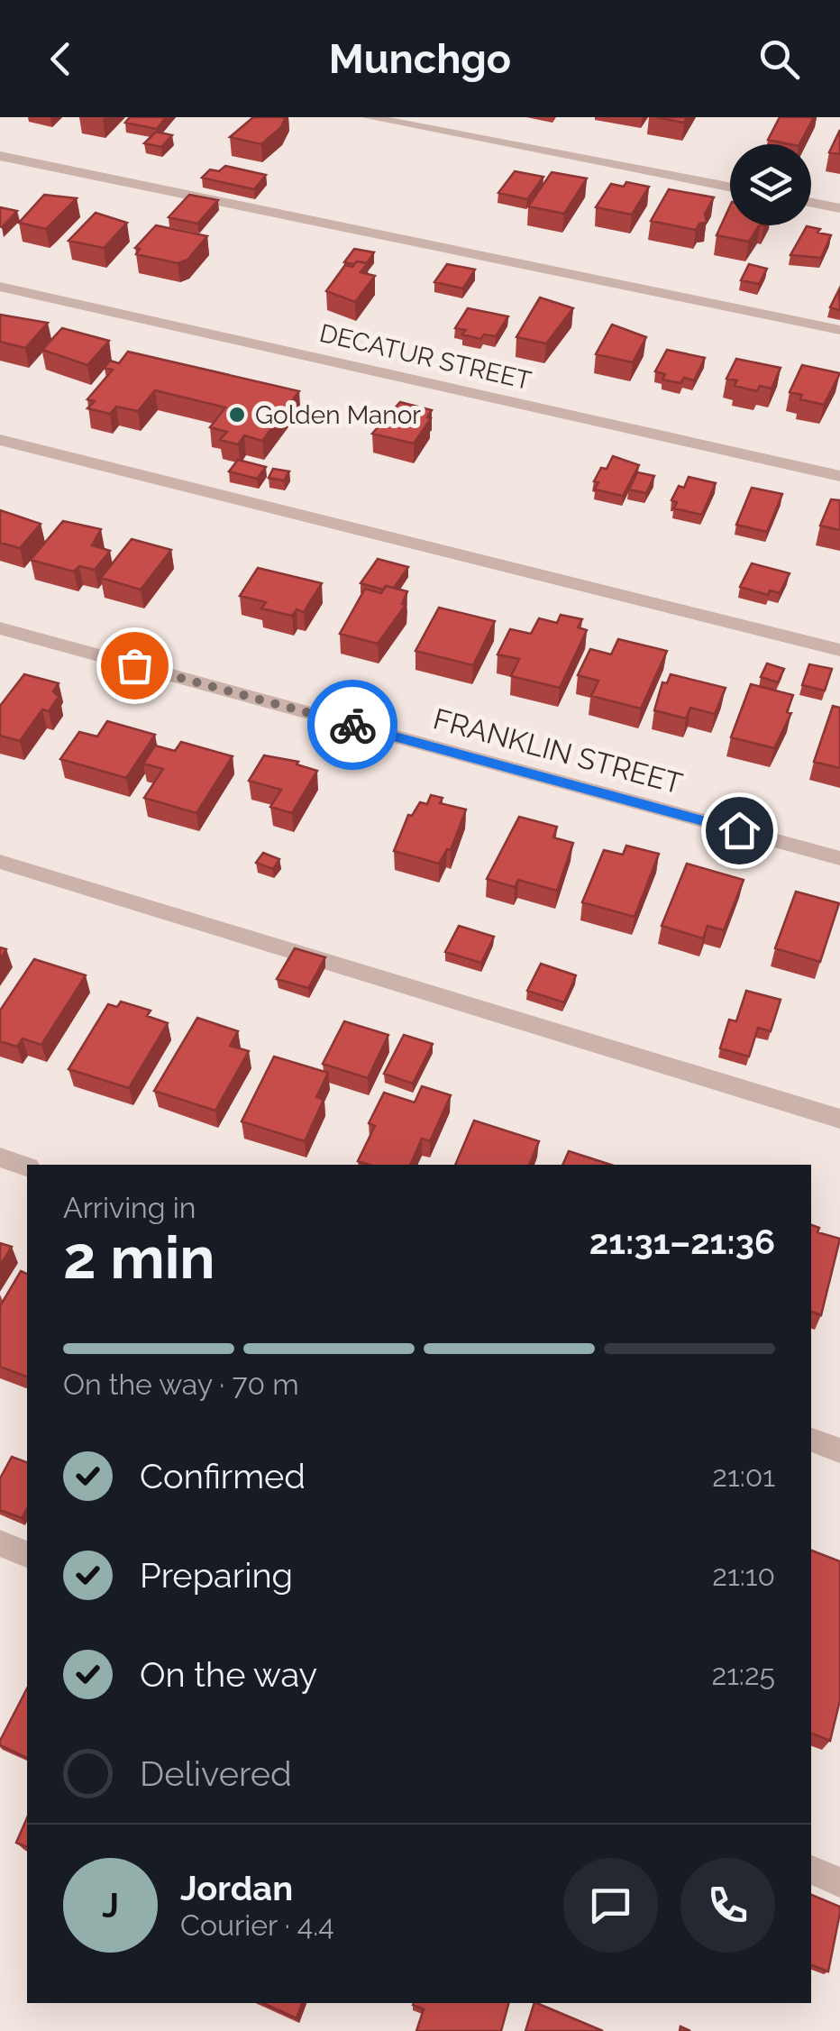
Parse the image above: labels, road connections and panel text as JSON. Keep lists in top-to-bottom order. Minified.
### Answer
{"streets":{"street":["DECATUR STREET","FRANKLIN STREET"]},"places":["Golden Manor"],"page":{"header":"Munchgo","heading":["2 min","Arriving in","21:31–21:36"],"panel":["Jordan","Courier · 4.4"],"bar":"On the way · 70 m","list":[["Confirmed","21:01"],["Preparing","21:10"],["On the way","21:25"],"Delivered"],"round":"J"}}
